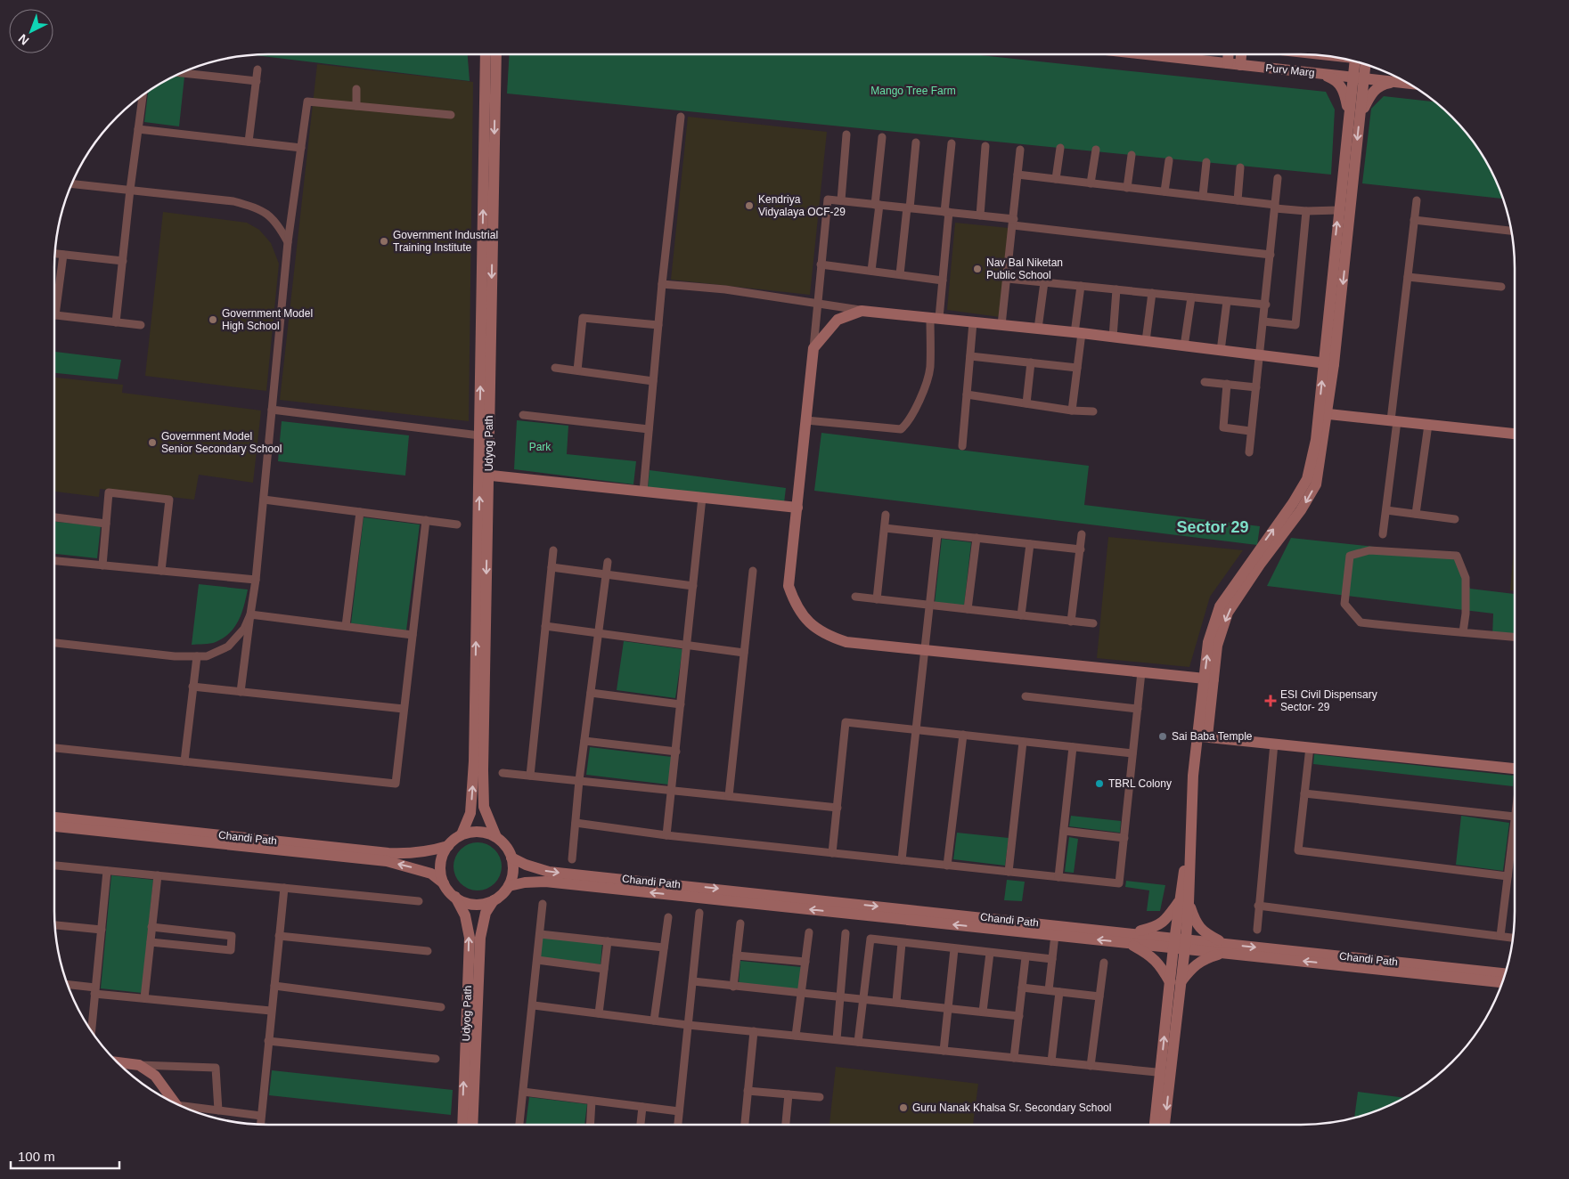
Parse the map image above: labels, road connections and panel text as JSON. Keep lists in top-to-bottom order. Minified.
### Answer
{"streets":{"main road":["Purv Marg","Udyog Path","Chandi Path"]},"crossings":[["Udyog Path","Chandi Path"]],"districts":["Sector 29"],"parks":["Mango Tree Farm","Park"],"places":{"other":["Kendriya Vidyalaya OCF-29","Government Industrial Training Institute","Nav Bal Niketan Public School","Government Model High School","Government Model Senior Secondary School","Sai Baba Temple","TBRL Colony","Guru Nanak Khalsa Sr. Secondary School"],"health":["ESI Civil Dispensary Sector- 29"]},"scale_bar":"100 m","north":"bottom left"}
